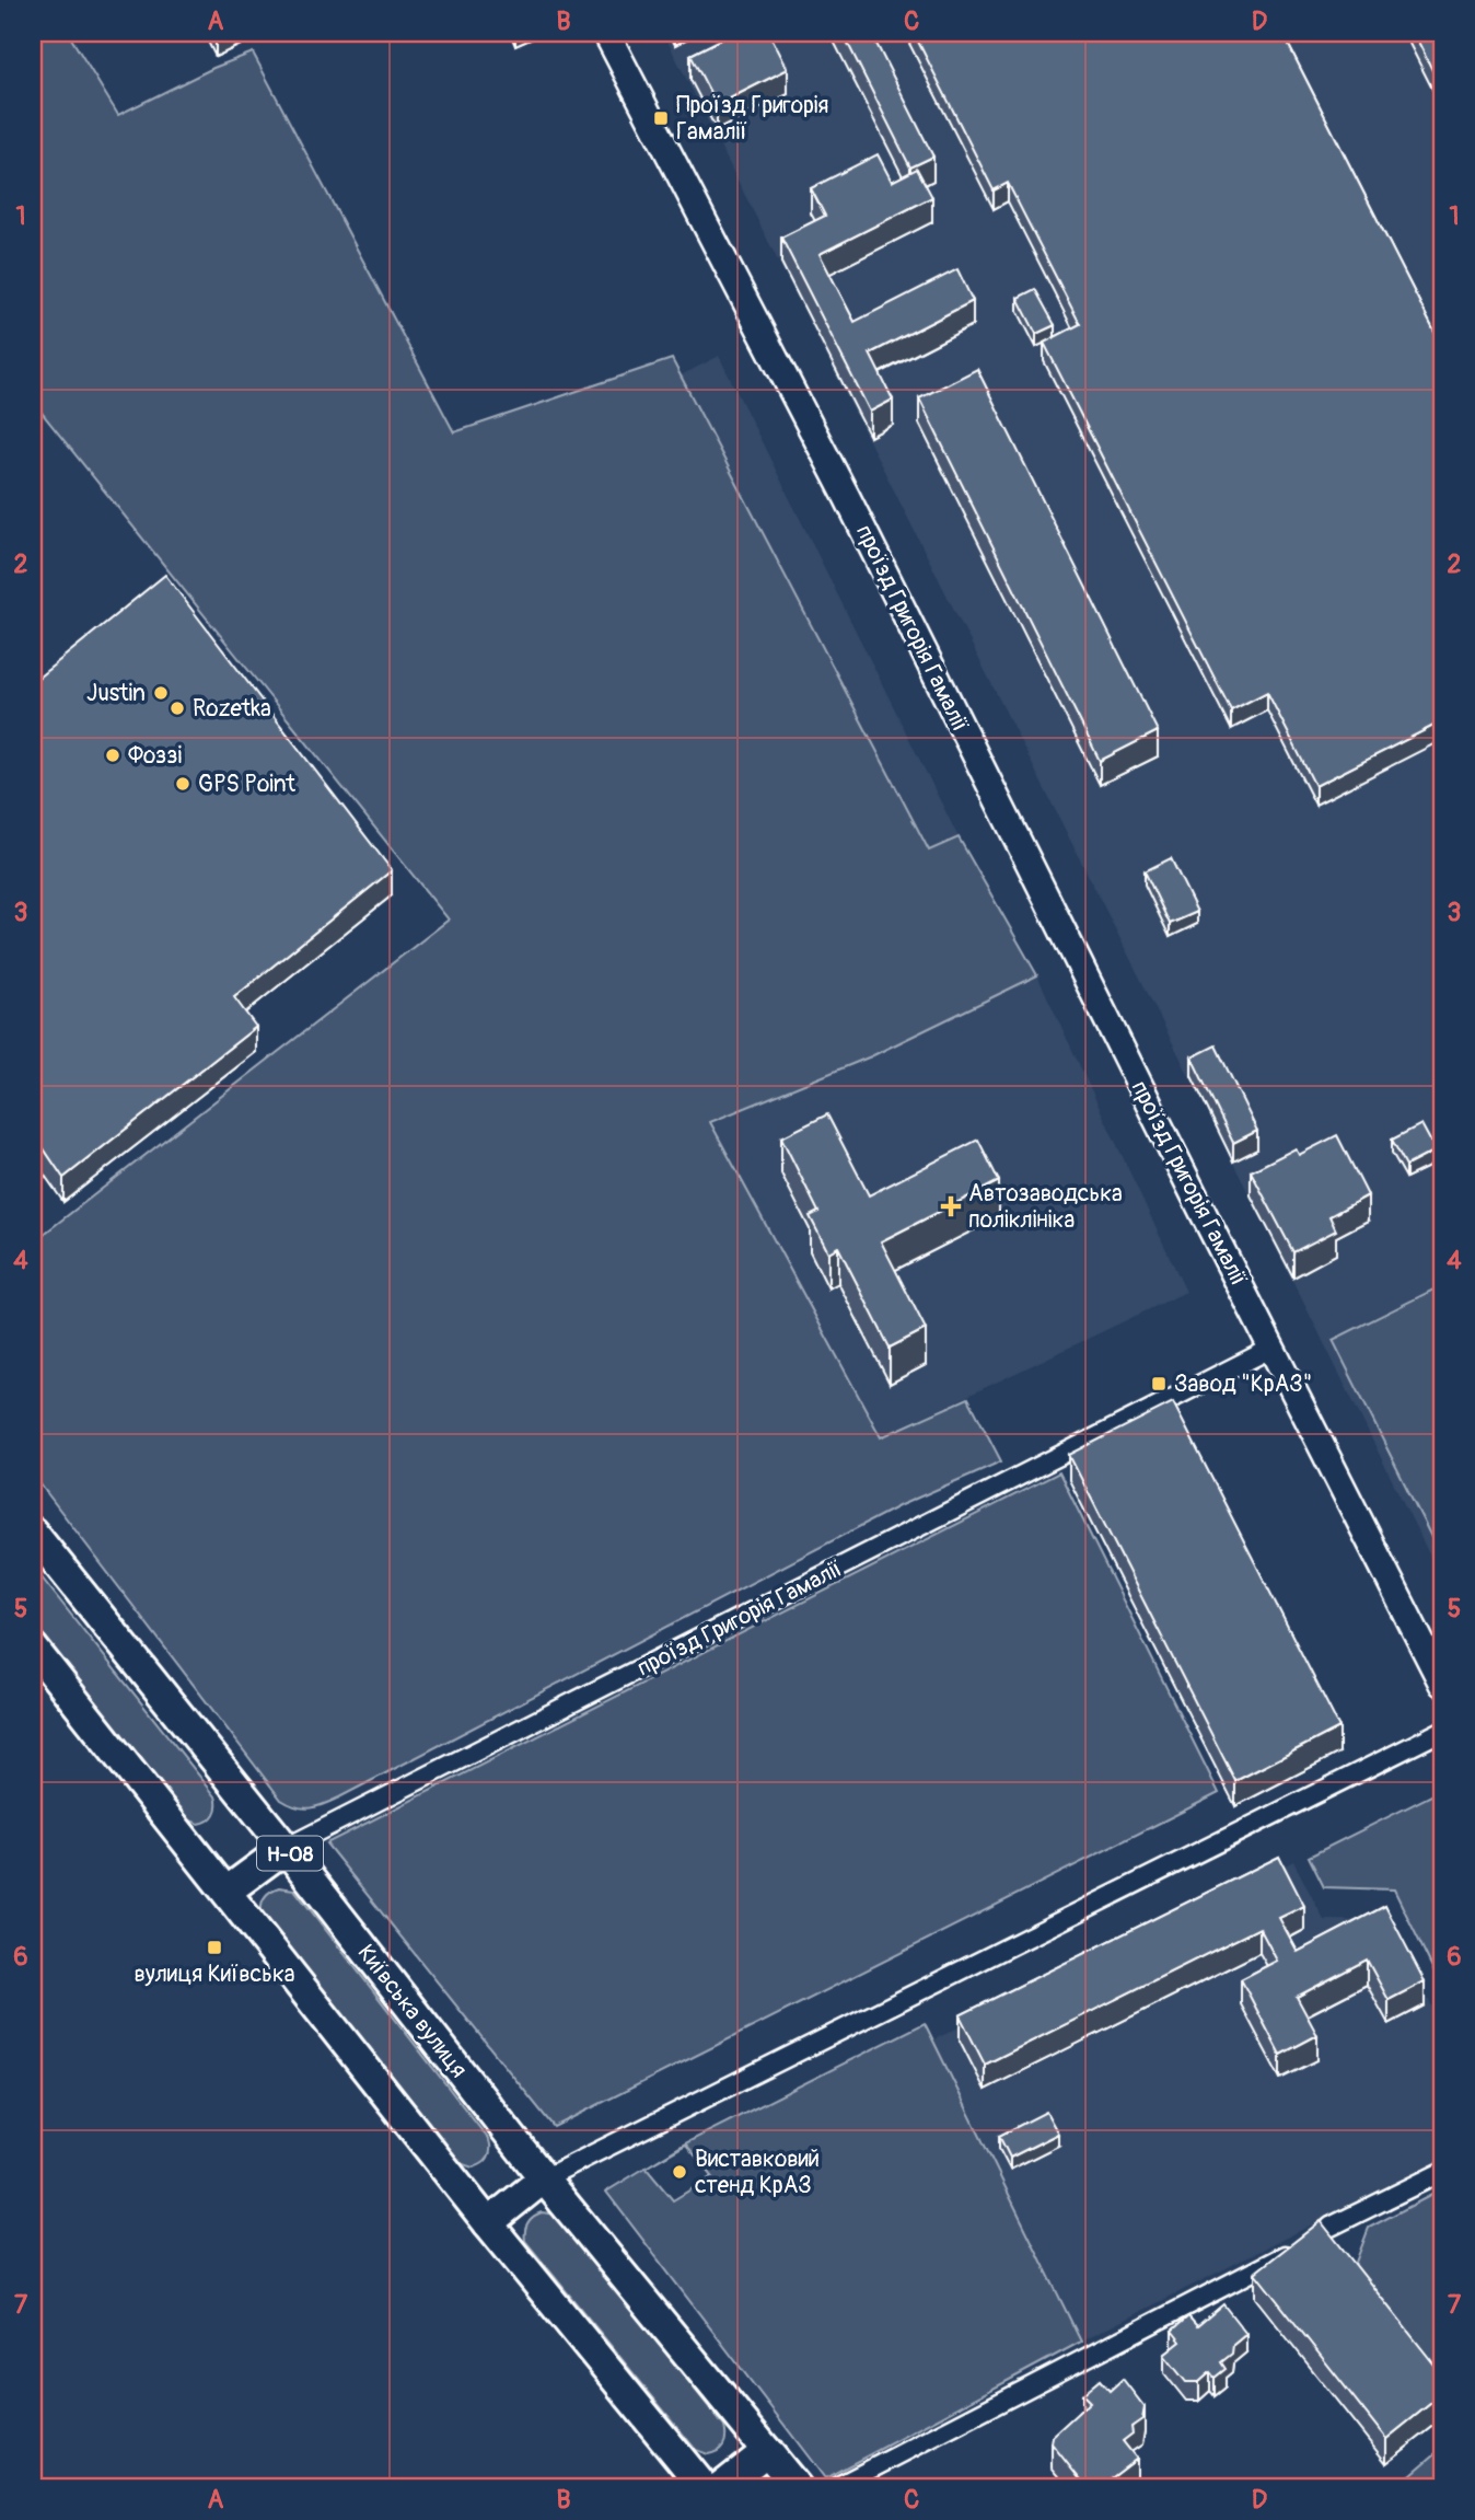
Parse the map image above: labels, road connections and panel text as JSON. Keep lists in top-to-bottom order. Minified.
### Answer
{"streets":{"main road":["Н-08","Київська вулиця"],"street":["проїзд Григорія Гамалії"]},"crossings":[["проїзд Григорія Гамалії","Київська вулиця"]],"places":{"transit":["Проїзд Григорія Гамалії","Завод \"КрАЗ\"","вулиця Київська"],"other":["Justin","Rozetka","Фоззі","GPS Point","Виставковий стенд КрАЗ"],"health":["Автозаводська поліклініка"]},"grid":{"columns":["A","B","C","D"],"rows":["1","2","3","4","5","6","7"]}}
